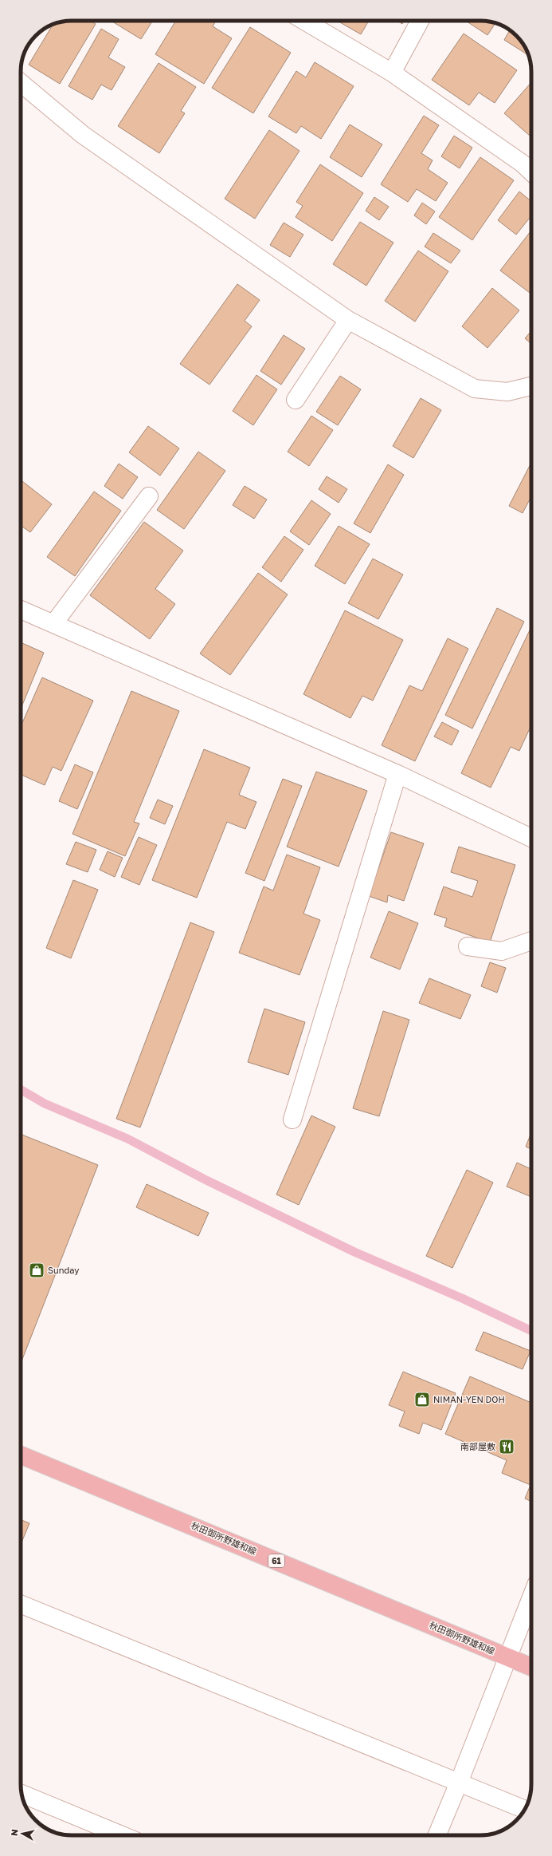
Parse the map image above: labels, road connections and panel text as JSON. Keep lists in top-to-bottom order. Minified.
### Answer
{"streets":{"main road":["秋田御所野雄和線","61"]},"places":{"shop":["Sunday","NIMAN-YEN DOH"],"restaurant":["南部屋敷"]},"north":"left"}
